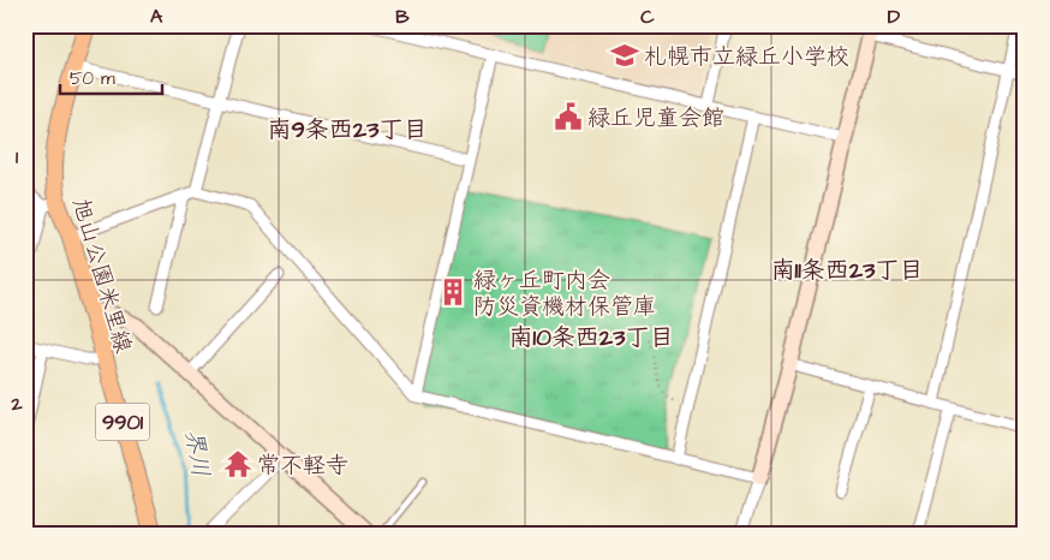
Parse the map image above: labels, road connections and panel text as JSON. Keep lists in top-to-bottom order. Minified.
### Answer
{"streets":{"main road":["旭山公園米里線","9901"]},"districts":["南9条西23丁目","南11条西23丁目","南10条西23丁目"],"water":["界川"],"places":{"school or university":["札幌市立緑丘小学校"],"public building":["緑丘児童会館"],"building":["緑ヶ丘町内会 防災資機材保管庫"],"temple":["常不軽寺"]},"scale_bar":"50 m","grid":{"columns":["A","B","C","D"],"rows":["1","2"]}}
